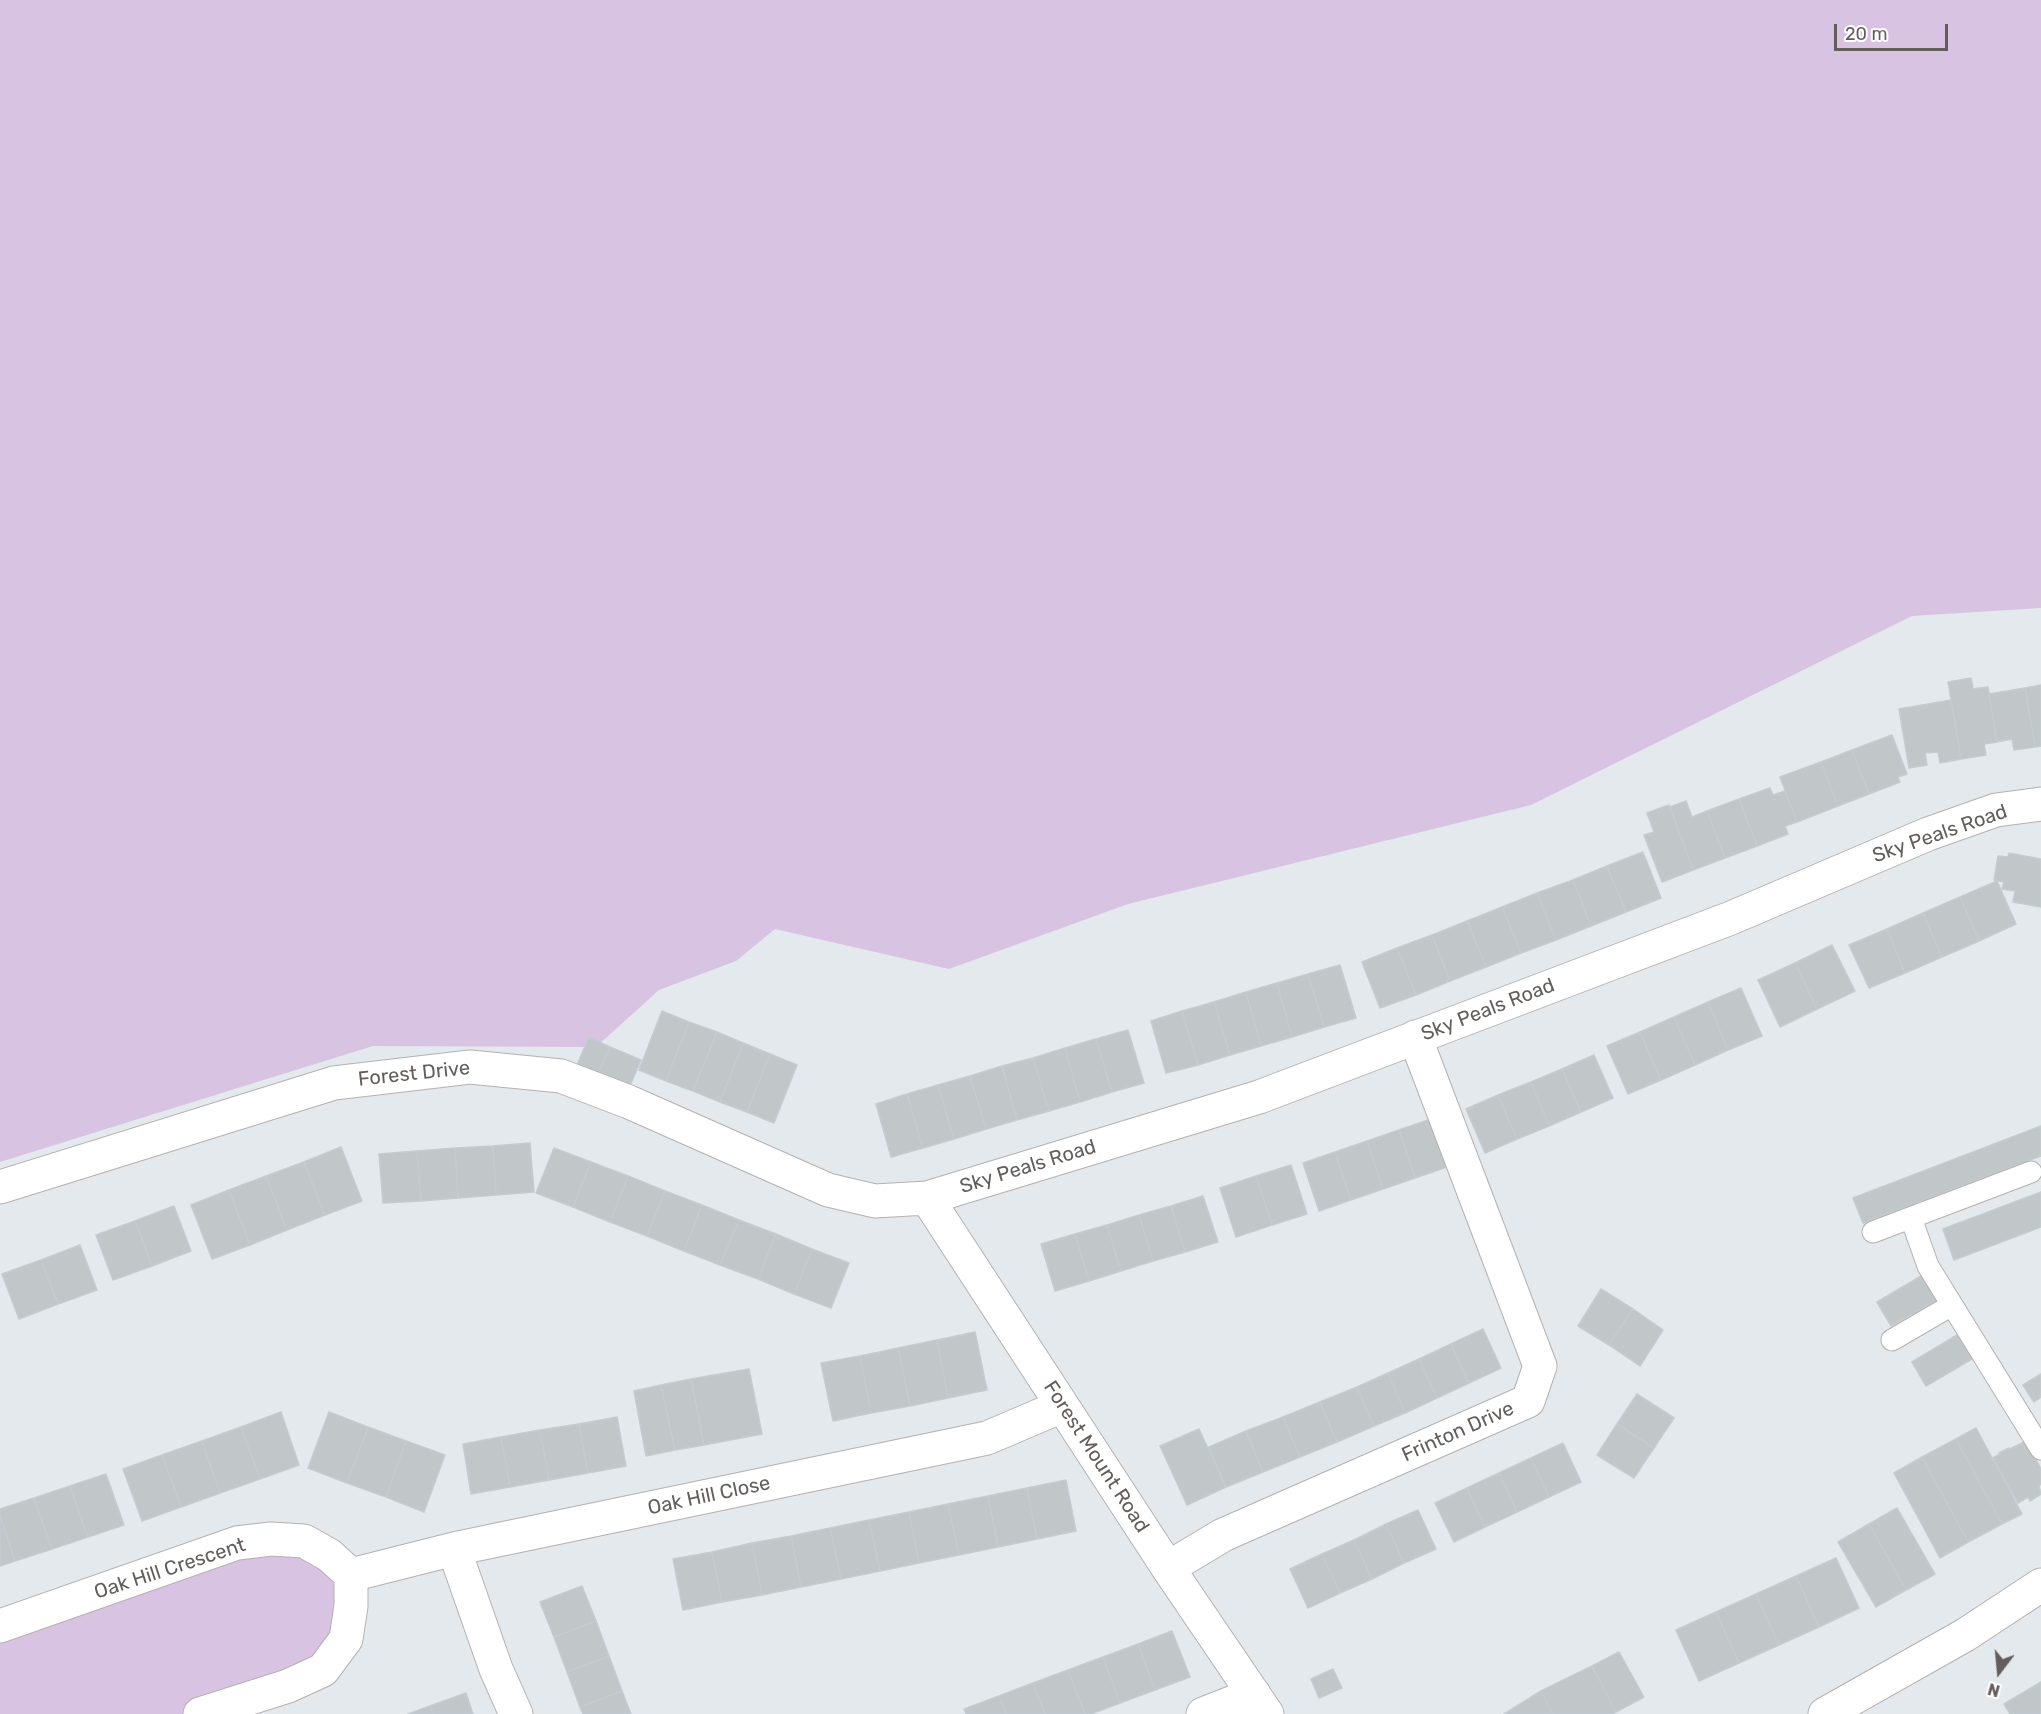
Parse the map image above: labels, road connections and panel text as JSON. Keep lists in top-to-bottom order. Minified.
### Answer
{"streets":{"street":["Sky Peals Road","Forest Drive","Frinton Drive","Forest Mount Road","Oak Hill Close","Oak Hill Crescent"]},"crossings":[["Sky Peals Road","Forest Drive"],["Sky Peals Road","Frinton Drive"],["Sky Peals Road","Forest Mount Road"],["Forest Drive","Forest Mount Road"],["Frinton Drive","Forest Mount Road"],["Forest Mount Road","Oak Hill Close"],["Oak Hill Close","Oak Hill Crescent"]],"scale_bar":"20 m","north":"bottom"}
